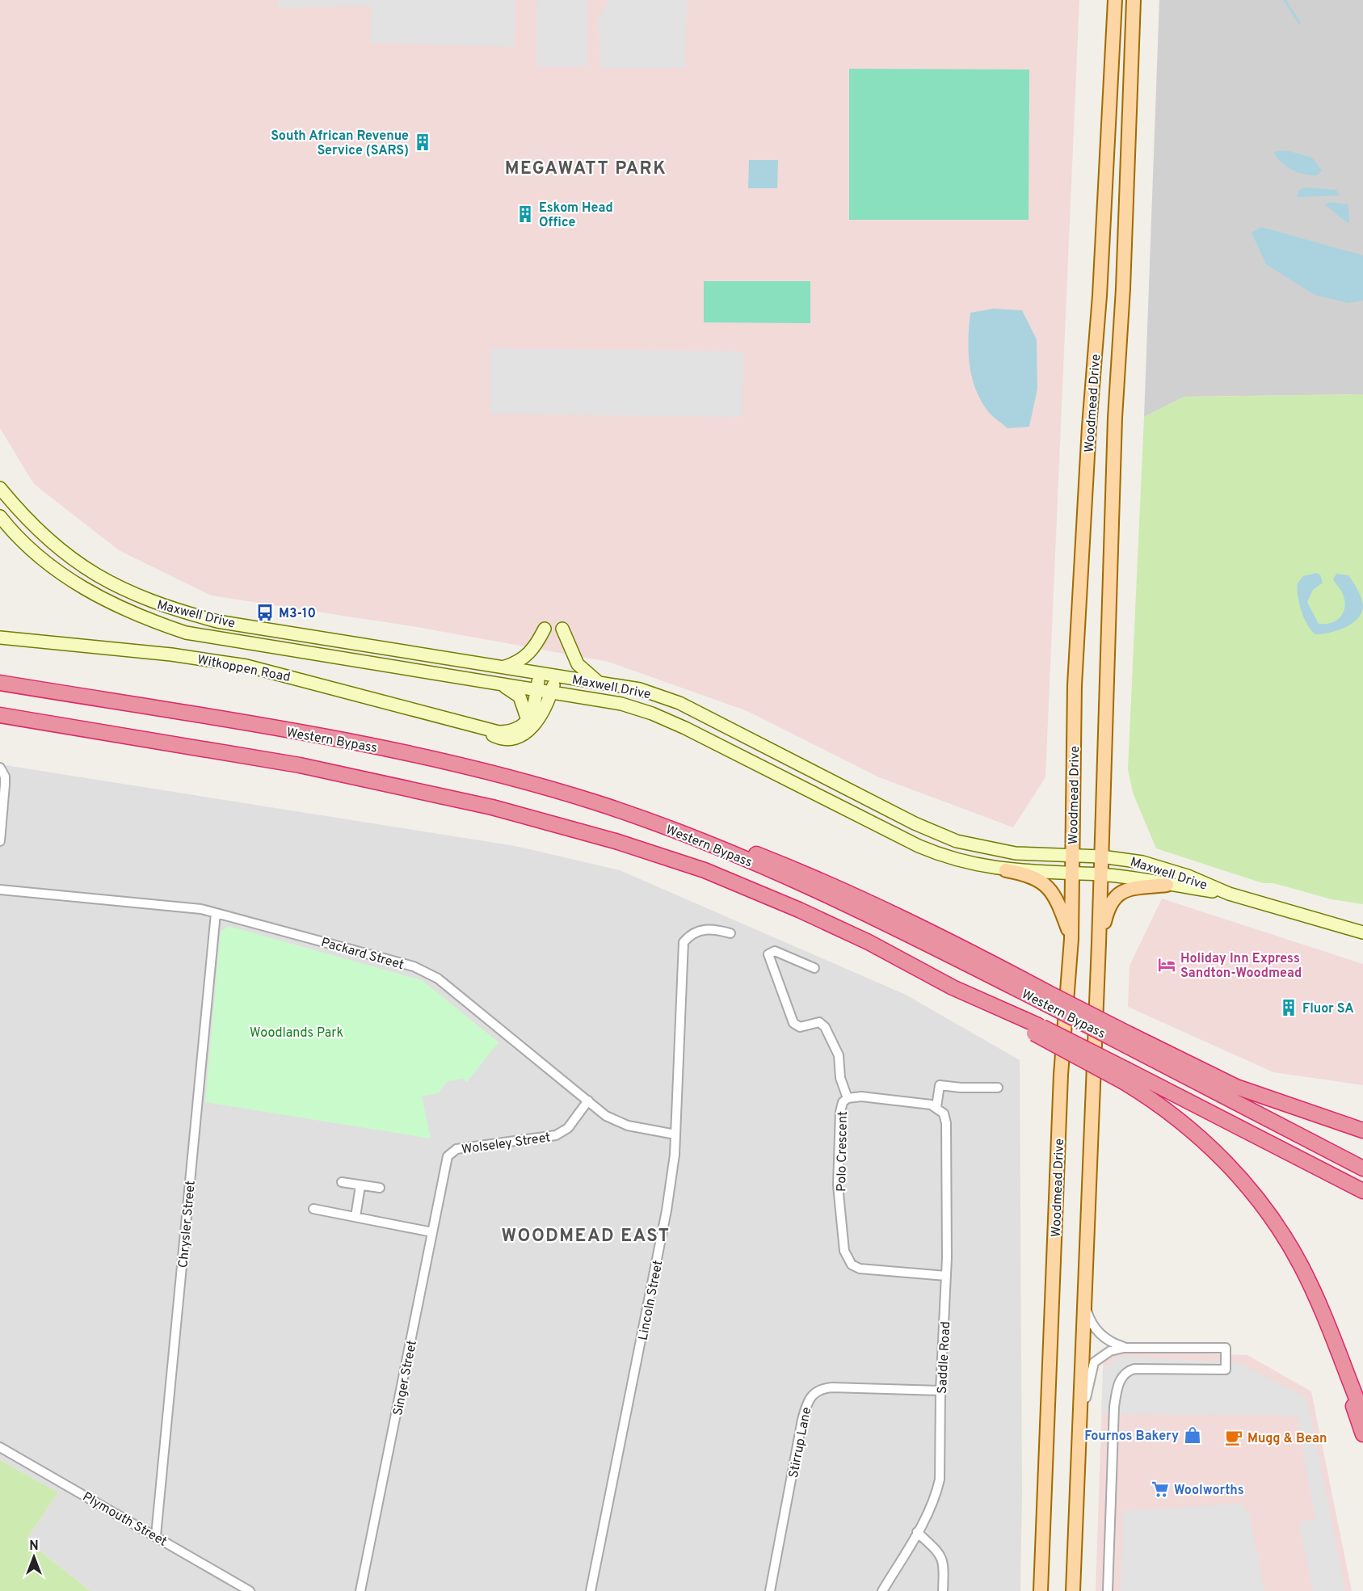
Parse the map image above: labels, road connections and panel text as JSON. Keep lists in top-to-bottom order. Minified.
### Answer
{"streets":{"highway":["Western Bypass"],"main road":["Woodmead Drive","Maxwell Drive","Witkoppen Road"],"street":["Packard Street","Wolseley Street","Polo Crescent","Chrysler Street","Lincoln Street","Saddle Road","Singer Street","Stirrup Lane","Plymouth Street"]},"crossings":[["Woodmead Drive","Maxwell Drive"],["Maxwell Drive","Witkoppen Road"],["Packard Street","Wolseley Street"],["Packard Street","Chrysler Street"],["Packard Street","Lincoln Street"],["Wolseley Street","Singer Street"],["Polo Crescent","Saddle Road"],["Chrysler Street","Plymouth Street"],["Saddle Road","Stirrup Lane"]],"districts":["MEGAWATT PARK","WOODMEAD EAST"],"parks":["Woodlands Park"],"places":{"building":["South African Revenue Service (SARS)","Eskom Head Office","Fluor SA"],"bus stop":["M3-10"],"hotel":["Holiday Inn Express Sandton-Woodmead"],"shop":["Fournos Bakery"],"cafe":["Mugg & Bean"],"supermarket":["Woolworths"]},"north":"top"}
